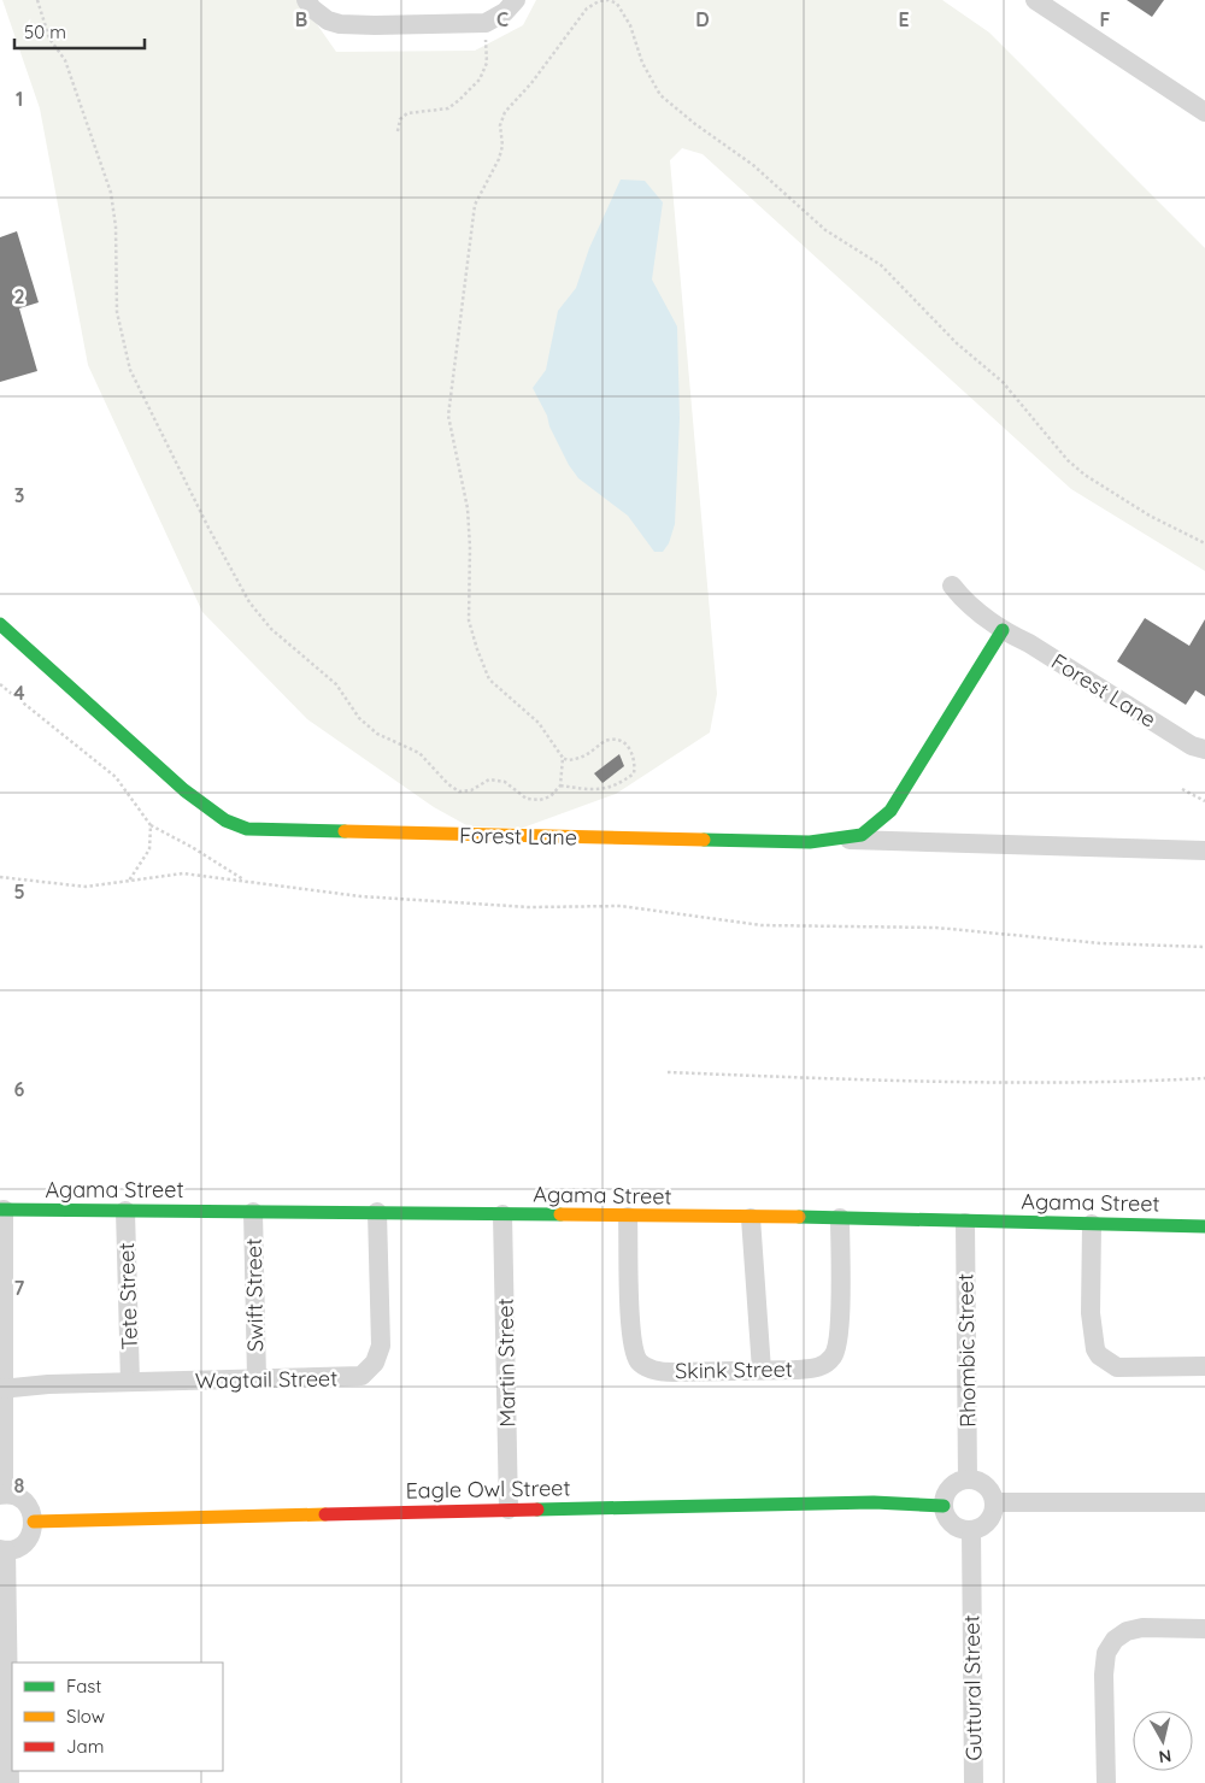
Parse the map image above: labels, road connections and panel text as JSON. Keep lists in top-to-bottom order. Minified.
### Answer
{"streets":{"street":["Forest Lane","Agama Street","Swift Street","Tete Street","Rhombic Street","Martin Street","Skink Street","Wagtail Street","Eagle Owl Street","Guttural Street"]},"crossings":[["Agama Street","Swift Street"],["Agama Street","Tete Street"],["Agama Street","Rhombic Street"],["Agama Street","Martin Street"],["Agama Street","Skink Street"],["Agama Street","Wagtail Street"],["Swift Street","Wagtail Street"],["Tete Street","Wagtail Street"],["Rhombic Street","Eagle Owl Street"],["Rhombic Street","Guttural Street"],["Martin Street","Eagle Owl Street"],["Eagle Owl Street","Guttural Street"]],"legend":["Fast","Slow","Jam"],"scale_bar":"50 m","north":"bottom","grid":{"columns":["B","C","D","E","F"],"rows":["1","2","3","4","5","6","7","8"]}}
